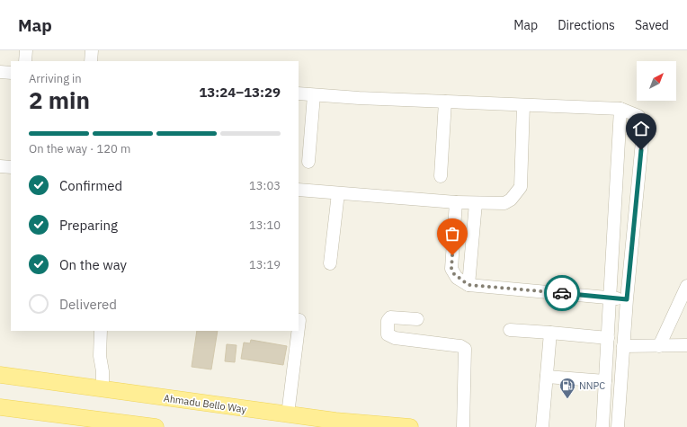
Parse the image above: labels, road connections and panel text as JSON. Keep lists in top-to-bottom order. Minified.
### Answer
{"streets":{"main road":["Ahmadu Bello Way"]},"places":{"fuel station":["NNPC"]},"north":"top right","page":{"header":"Map","nav":["Map","Directions","Saved"],"heading":["2 min","Arriving in","13:24–13:29"],"bar":"On the way · 120 m","list":[["Confirmed","13:03"],["Preparing","13:10"],["On the way","13:19"],"Delivered"]}}
